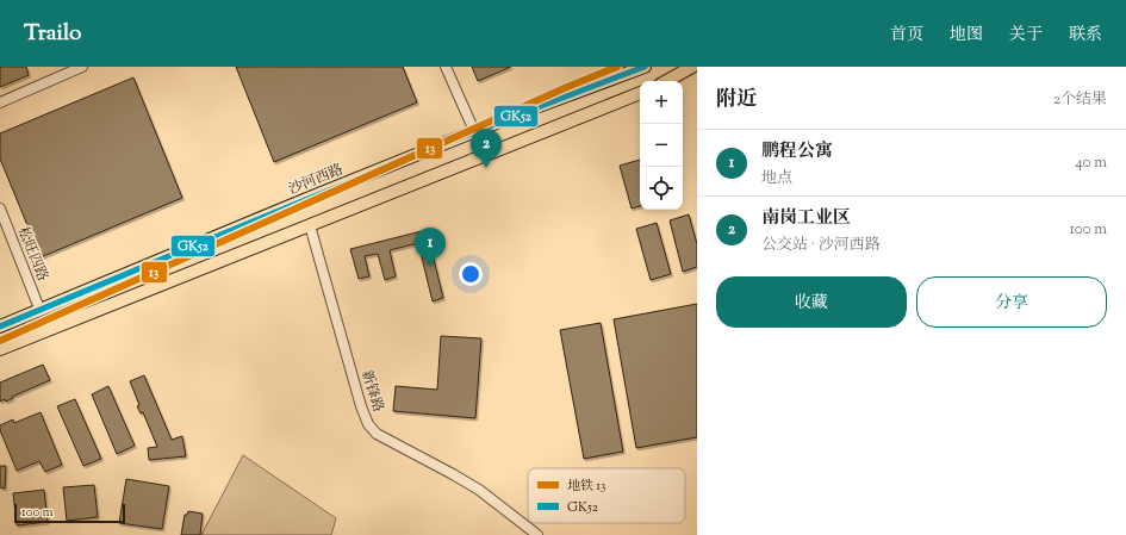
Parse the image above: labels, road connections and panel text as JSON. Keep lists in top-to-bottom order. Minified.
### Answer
{"streets":{"main road":["沙河西路"],"street":["松旺四路","新锋路"]},"crossings":[["沙河西路","松旺四路"]],"lines":["metro line 13","transit line GK52"],"legend":["地铁 13","GK52"],"scale_bar":"100 m","page":{"header":"Trailo","nav":["首页","地图","关于","联系"],"heading":["附近","2个结果"],"map_buttons":["+","−"],"pins":["2","1"],"list":[{"mark":"1","name":"鹏程公寓","note":"地点","value":"40 m"},{"mark":"2","name":"南岗工业区","note":"公交站 · 沙河西路","value":"100 m"}],"buttons":["收藏","分享"],"scale":"100 m"}}
